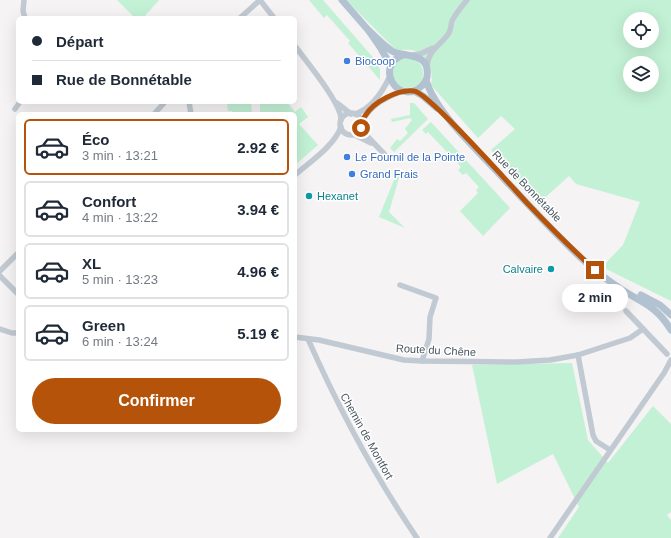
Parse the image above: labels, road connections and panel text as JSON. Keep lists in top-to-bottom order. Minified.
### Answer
{"streets":{"main road":["Rue de Bonnétable"],"street":["Route du Chêne","Chemin de Montfort"]},"crossings":[["Route du Chêne","Chemin de Montfort"]],"places":["Biocoop","Le Fournil de la Pointe","Grand Frais","Hexanet","Calvaire"],"page":{"banner":["Départ","Rue de Bonnétable"],"list":[{"name":"Éco","note":"3 min · 13:21","value":"2.92 €"},{"name":"Confort","note":"4 min · 13:22","value":"3.94 €"},{"name":"XL","note":"5 min · 13:23","value":"4.96 €"},{"name":"Green","note":"6 min · 13:24","value":"5.19 €"}],"bubble":"2 min","buttons":"Confirmer"}}
